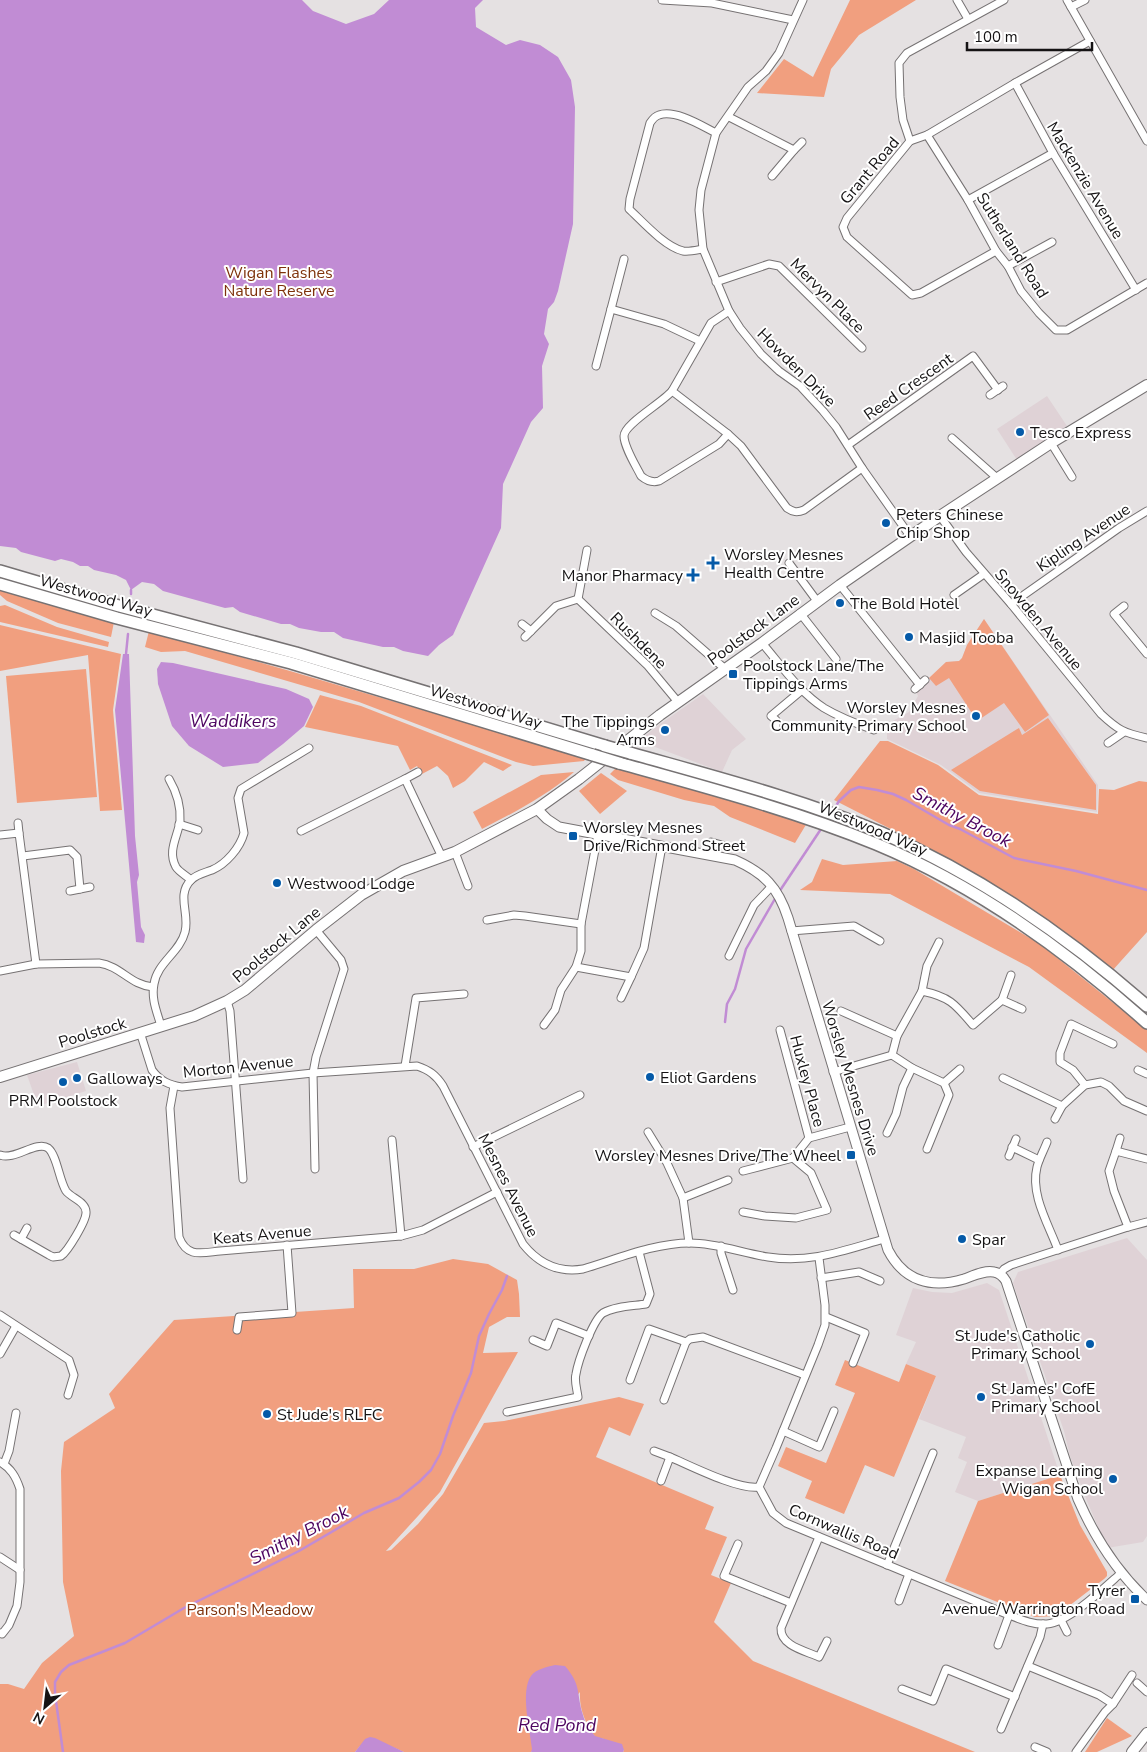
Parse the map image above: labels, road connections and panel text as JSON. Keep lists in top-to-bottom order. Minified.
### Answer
{"streets":{"highway":["Westwood Way"],"main road":["Poolstock Lane","Poolstock"],"street":["Grant Road","Mackenzie Avenue","Sutherland Road","Mervyn Place","Howden Drive","Reed Crescent","Kipling Avenue","Snowden Avenue","Rushdene","Morton Avenue","Worsley Mesnes Drive","Huxley Place","Mesnes Avenue","Keats Avenue","Cornwallis Road"]},"crossings":[["Grant Road","Mackenzie Avenue"],["Grant Road","Sutherland Road"],["Mackenzie Avenue","Sutherland Road"],["Mervyn Place","Howden Drive"],["Howden Drive","Reed Crescent"],["Howden Drive","Poolstock Lane"],["Kipling Avenue","Snowden Avenue"],["Snowden Avenue","Poolstock Lane"],["Poolstock Lane","Rushdene"],["Poolstock Lane","Poolstock"],["Poolstock Lane","Worsley Mesnes Drive"],["Poolstock","Morton Avenue"],["Morton Avenue","Mesnes Avenue"],["Morton Avenue","Keats Avenue"],["Worsley Mesnes Drive","Mesnes Avenue"],["Mesnes Avenue","Keats Avenue"]],"water":["Waddikers","Smithy Brook","Red Pond"],"parks":["Wigan Flashes Nature Reserve","Parson's Meadow"],"places":{"other":["Tesco Express","Peters Chinese Chip Shop","The Bold Hotel","Masjid Tooba","Worsley Mesnes Community Primary School","The Tippings Arms","Westwood Lodge","Eliot Gardens","Galloways","PRM Poolstock","Spar","St Jude's Catholic Primary School","St James' CofE Primary School","St Jude's RLFC","Expanse Learning Wigan School"],"health":["Worsley Mesnes Health Centre","Manor Pharmacy"],"transit":["Poolstock Lane/The Tippings Arms","Worsley Mesnes Drive/Richmond Street","Worsley Mesnes Drive/The Wheel","Tyrer Avenue/Warrington Road"]},"scale_bar":"100 m","north":"bottom left"}
